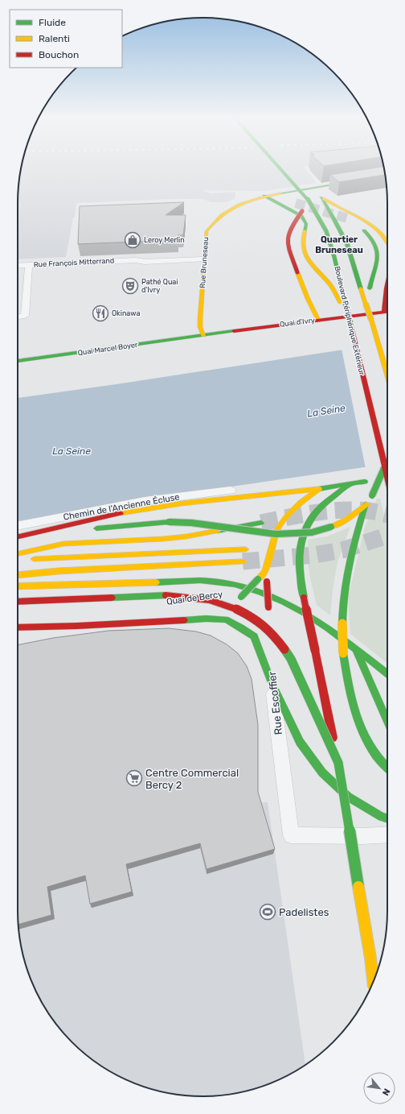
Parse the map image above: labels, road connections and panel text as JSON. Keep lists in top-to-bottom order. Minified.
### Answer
{"streets":{"main road":["Rue Bruneseau","Boulevard Périphérique Extérieur","Quai d'Ivry","Quai Marcel Boyer","Quai de Bercy","Rue Escoffier"],"street":["Rue François Mitterrand","Chemin de l'Ancienne Écluse"]},"crossings":[["Rue François Mitterrand","Rue Bruneseau"],["Rue Bruneseau","Quai d'Ivry"],["Rue Bruneseau","Quai Marcel Boyer"],["Quai d'Ivry","Quai Marcel Boyer"]],"districts":["Quartier Bruneseau"],"water":["La Seine"],"places":{"shop":["Leroy Merlin"],"theatre":["Pathé Quai d'Ivry"],"restaurant":["Okinawa"],"supermarket":["Centre Commercial Bercy 2"],"sports":["Padelistes"]},"legend":["Fluide","Ralenti","Bouchon"],"north":"bottom right"}
